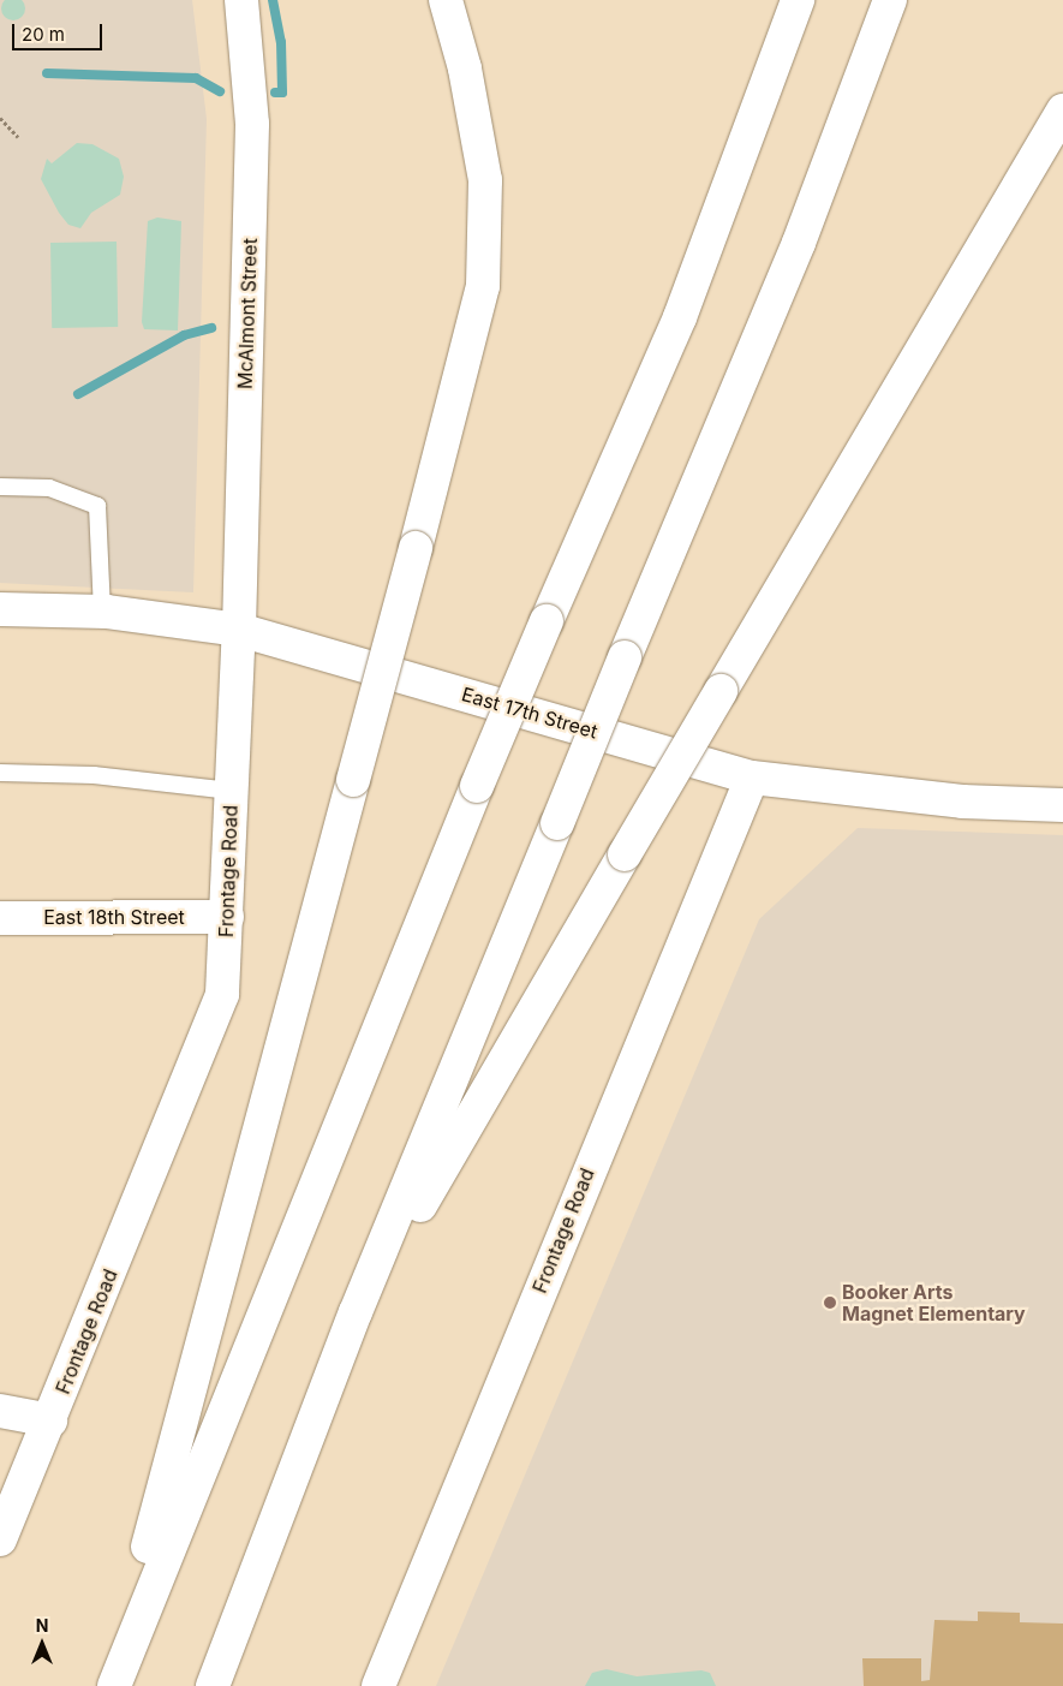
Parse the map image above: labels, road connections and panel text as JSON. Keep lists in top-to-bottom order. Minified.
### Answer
{"streets":{"main road":["McAlmont Street","East 17th Street","Frontage Road","East 18th Street"]},"crossings":[["McAlmont Street","East 17th Street"],["McAlmont Street","Frontage Road"],["East 17th Street","Frontage Road"],["Frontage Road","East 18th Street"]],"places":["Booker Arts Magnet Elementary"],"scale_bar":"20 m","north":"top"}
